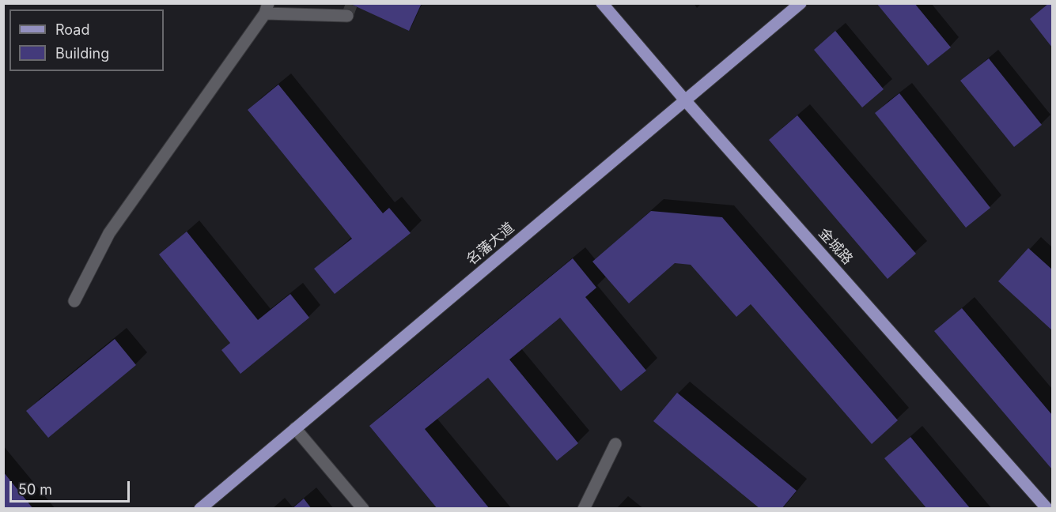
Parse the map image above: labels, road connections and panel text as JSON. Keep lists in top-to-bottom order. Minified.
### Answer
{"streets":{"main road":["名藩大道","金城路"]},"crossings":[["名藩大道","金城路"]],"legend":["Road","Building"],"scale_bar":"50 m"}
